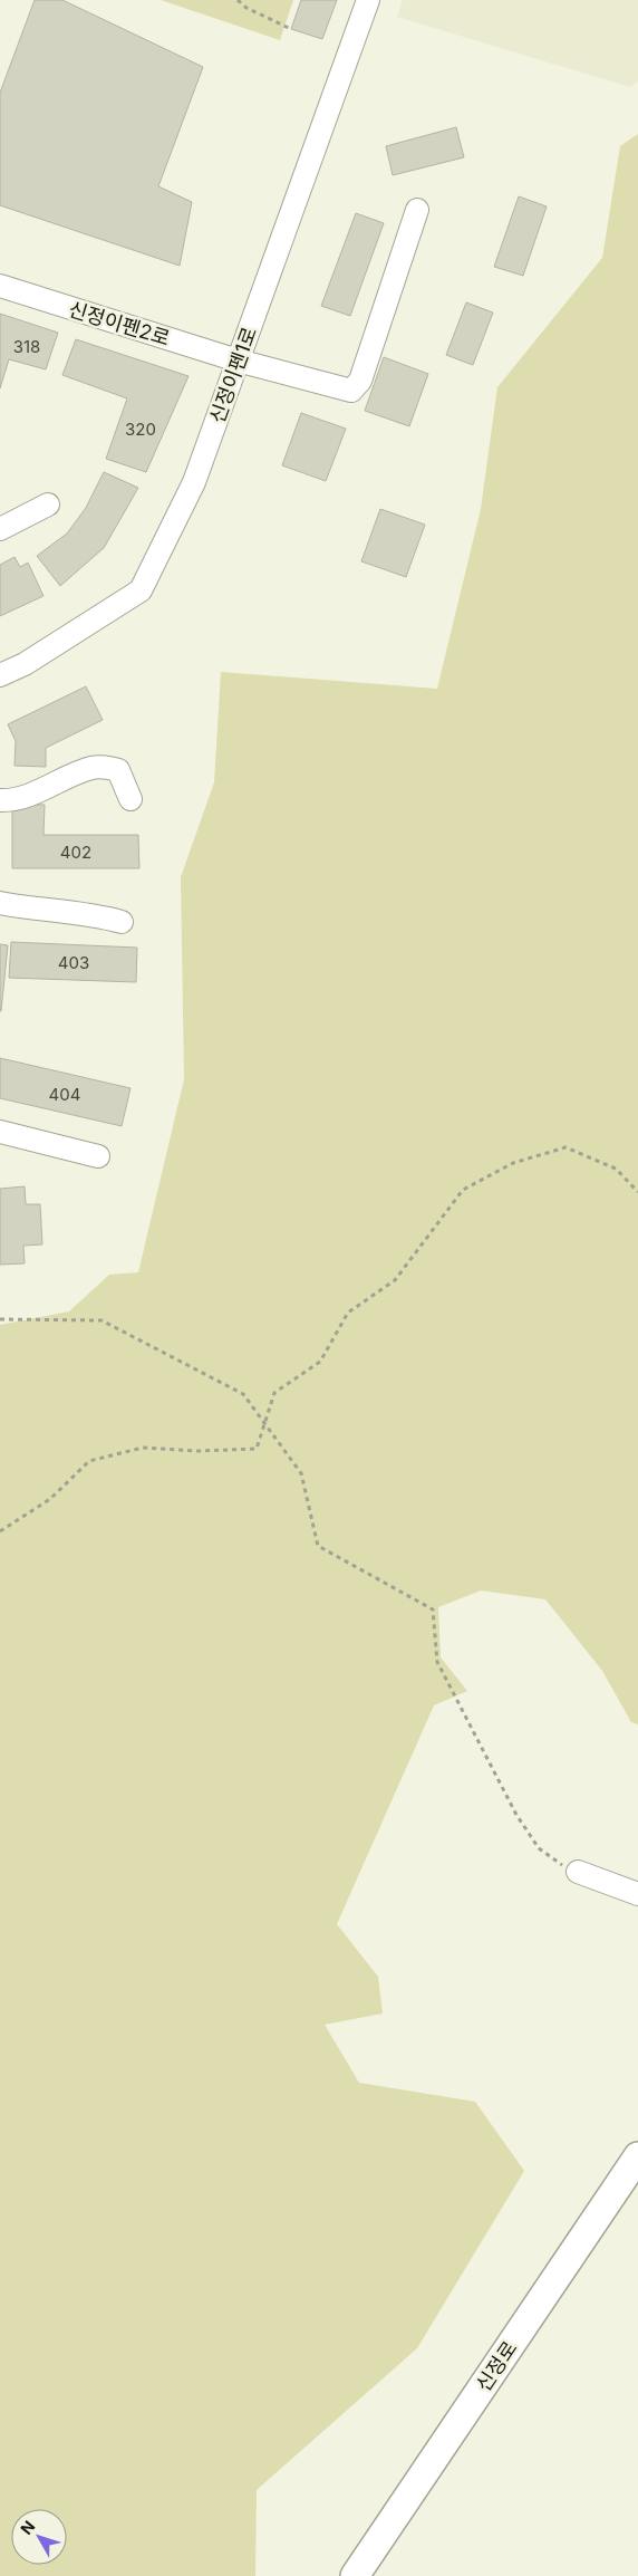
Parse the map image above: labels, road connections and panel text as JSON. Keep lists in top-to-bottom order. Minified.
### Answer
{"streets":{"main road":["신정로"],"street":["신정이펜2로","신정이펜1로"]},"crossings":[["신정이펜2로","신정이펜1로"]],"house_numbers":["318","320","402","403","404"],"north":"top left"}
